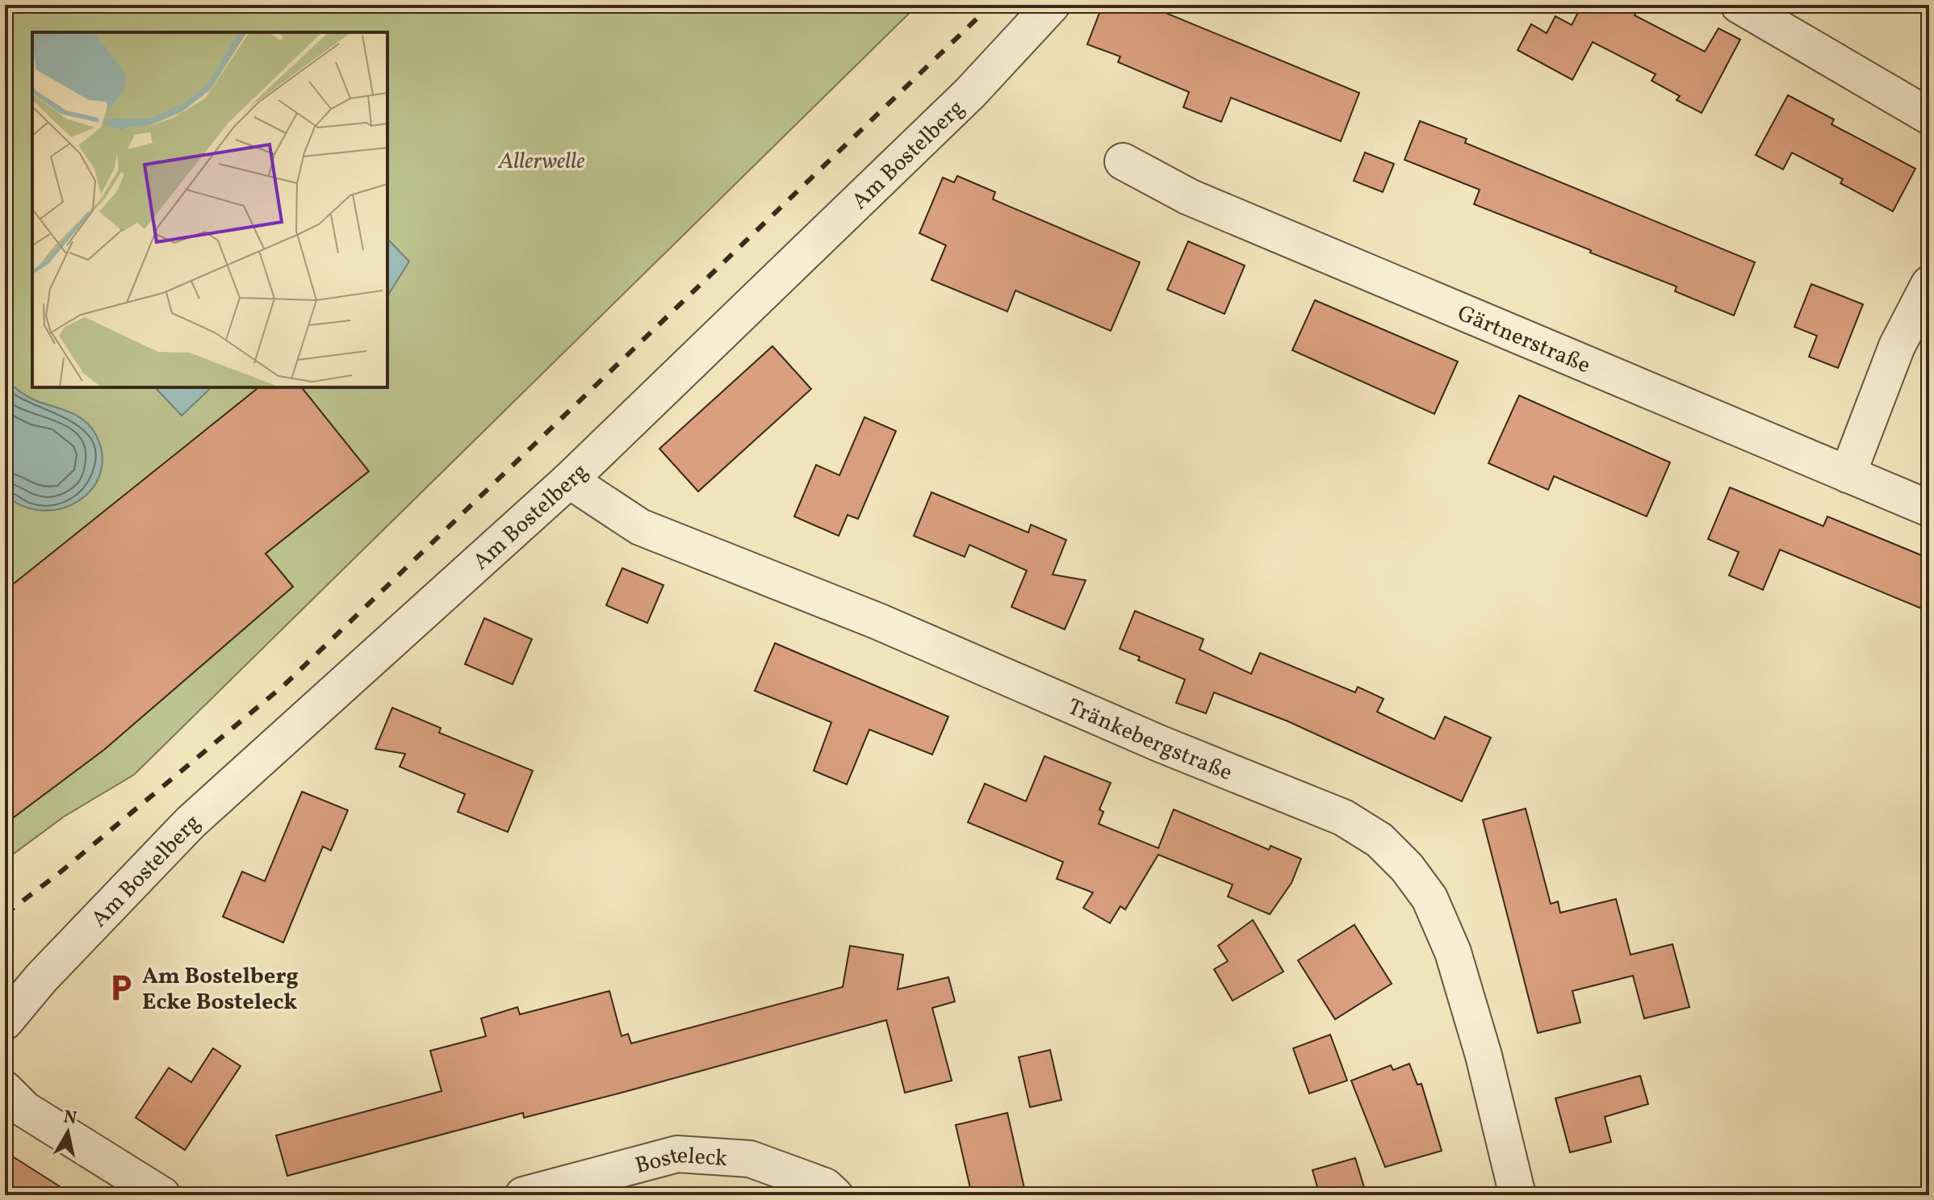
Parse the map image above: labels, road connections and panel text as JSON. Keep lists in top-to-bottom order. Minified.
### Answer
{"streets":{"street":["Am Bostelberg","Gärtnerstraße","Tränkebergstraße","Bosteleck"]},"crossings":[["Am Bostelberg","Tränkebergstraße"]],"parks":["Allerwelle"],"places":{"parking":["Am Bostelberg Ecke Bosteleck"]},"north":"top"}
